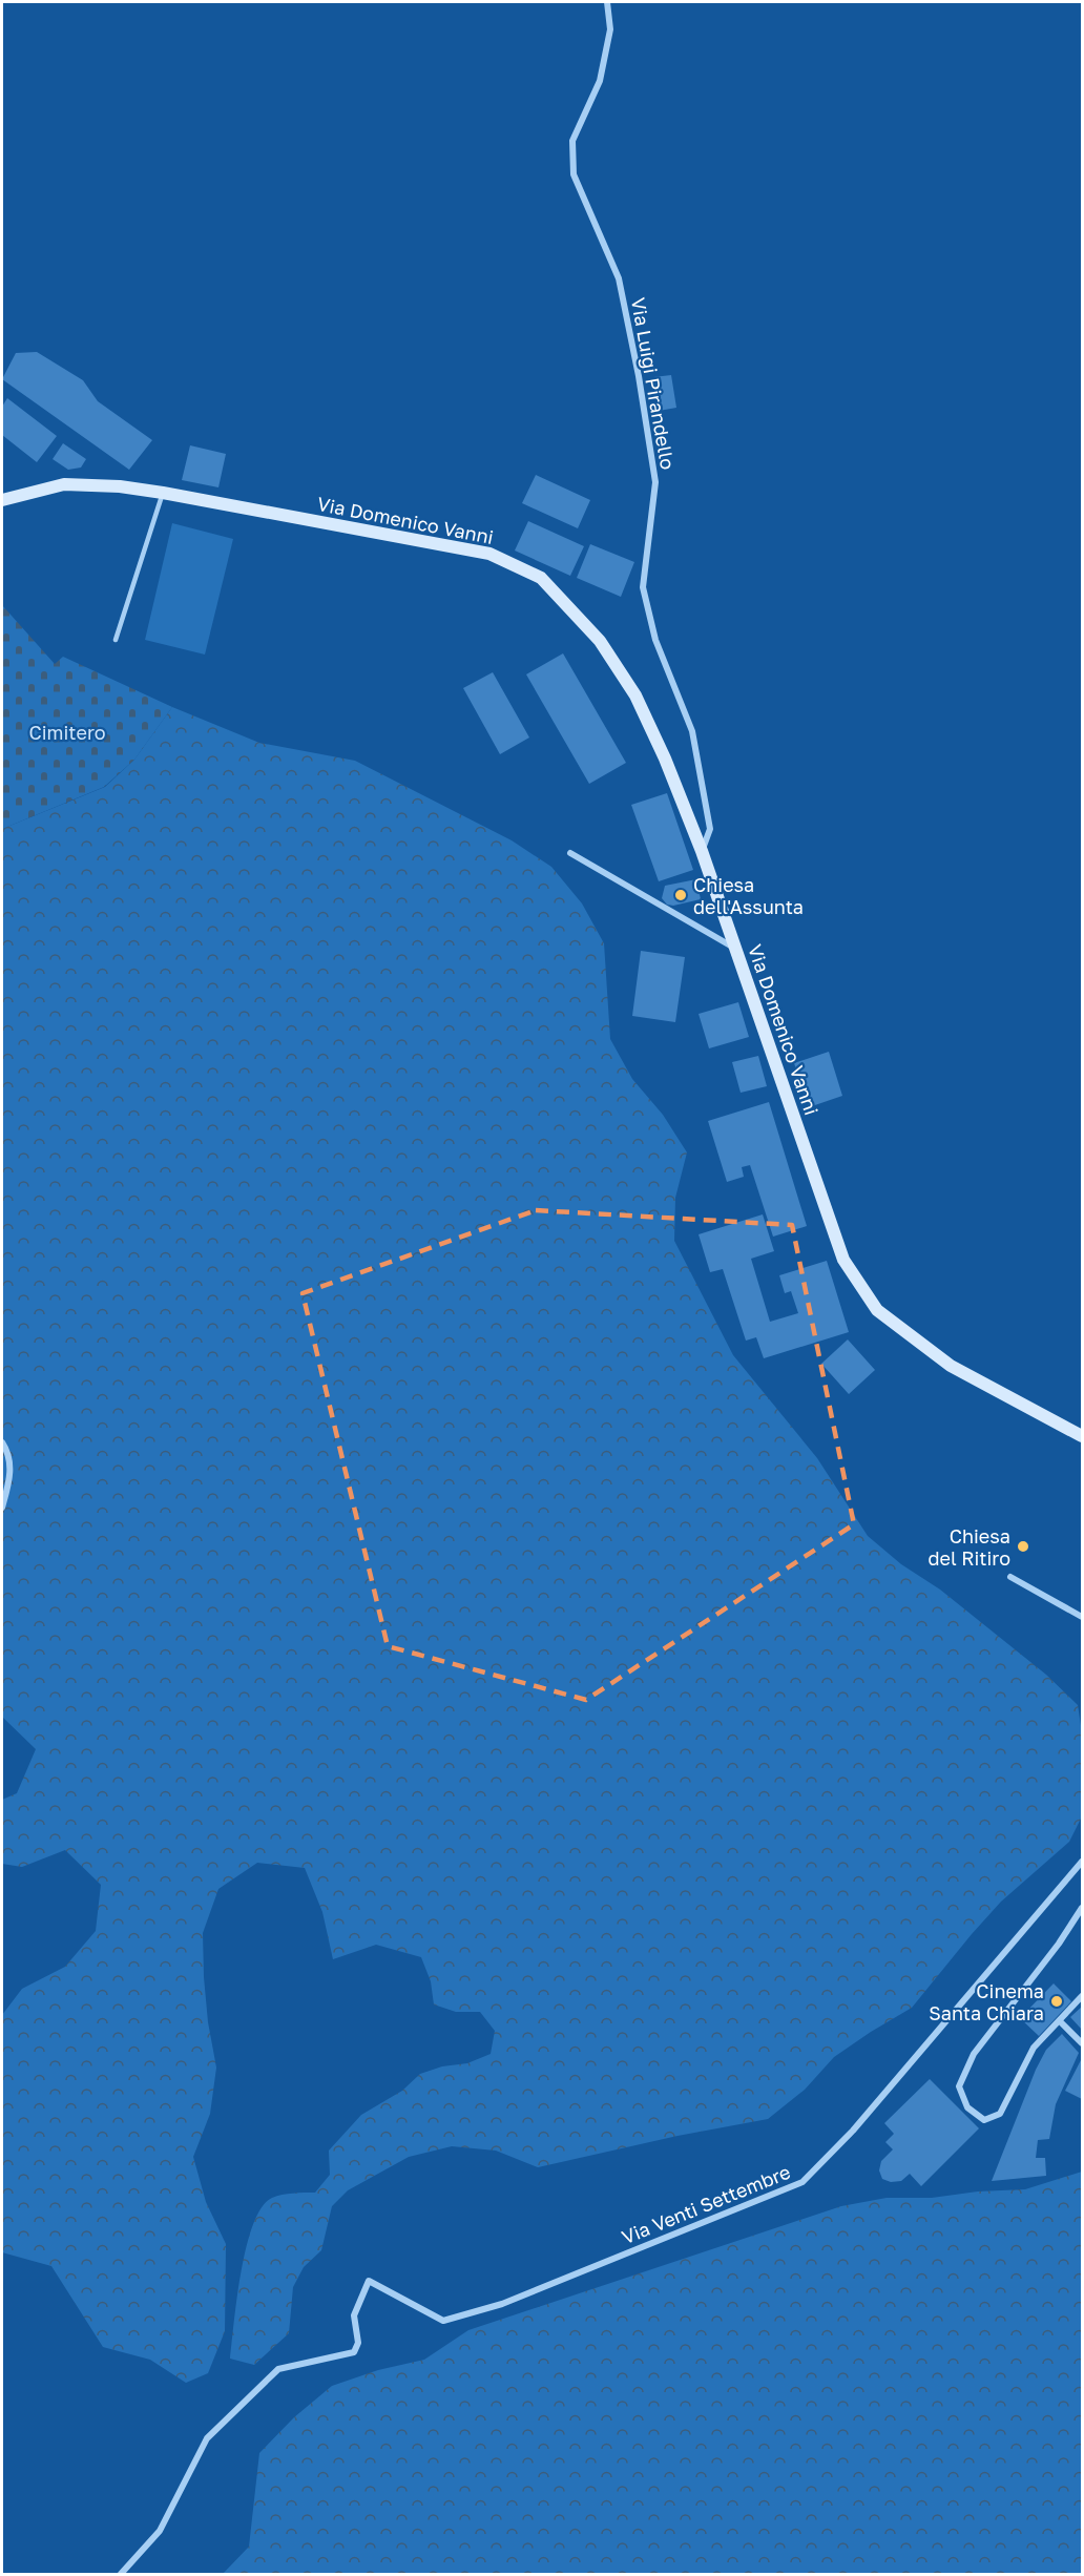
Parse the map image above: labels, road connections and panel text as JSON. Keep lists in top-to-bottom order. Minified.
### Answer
{"streets":{"main road":["Via Domenico Vanni"],"street":["Via Luigi Pirandello","Via Venti Settembre"]},"crossings":[["Via Luigi Pirandello","Via Domenico Vanni"]],"parks":["Cimitero"],"places":["Chiesa dell'Assunta","Chiesa del Ritiro","Cinema Santa Chiara"]}
